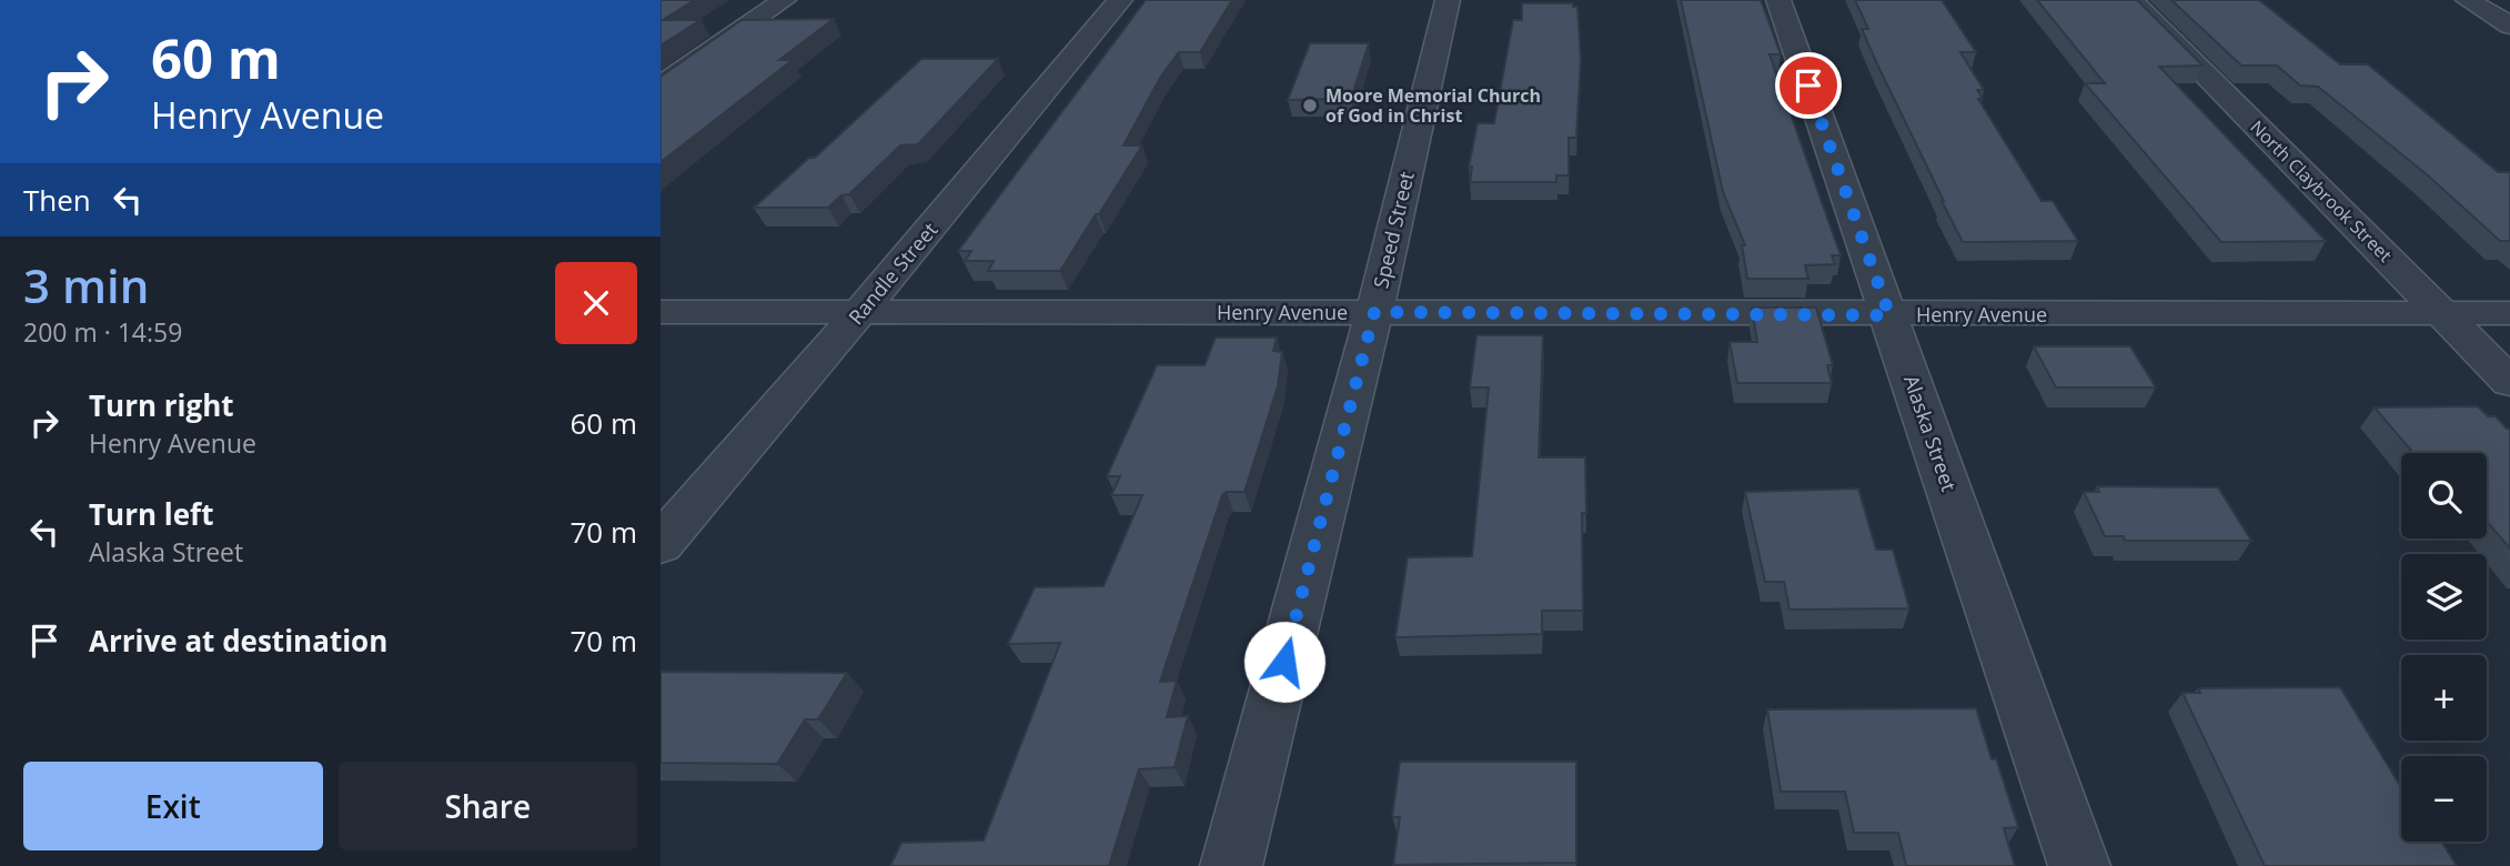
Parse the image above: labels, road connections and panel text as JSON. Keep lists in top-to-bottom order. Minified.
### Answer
{"streets":{"street":["North Claybrook Street","Speed Street","Randle Street","Henry Avenue","Alaska Street"]},"crossings":[["North Claybrook Street","Henry Avenue"],["Speed Street","Henry Avenue"],["Randle Street","Henry Avenue"],["Henry Avenue","Alaska Street"]],"places":["Moore Memorial Church of God in Christ"],"page":{"turn":["60 m","Henry Avenue"],"then":"Then","heading":["3 min","200 m · 14:59"],"list":[{"name":"Turn right","note":"Henry Avenue","value":"60 m"},{"name":"Turn left","note":"Alaska Street","value":"70 m"},{"name":"Arrive at destination","value":"70 m"}],"map_buttons":["+","−"],"buttons":["Exit","Share"]}}
